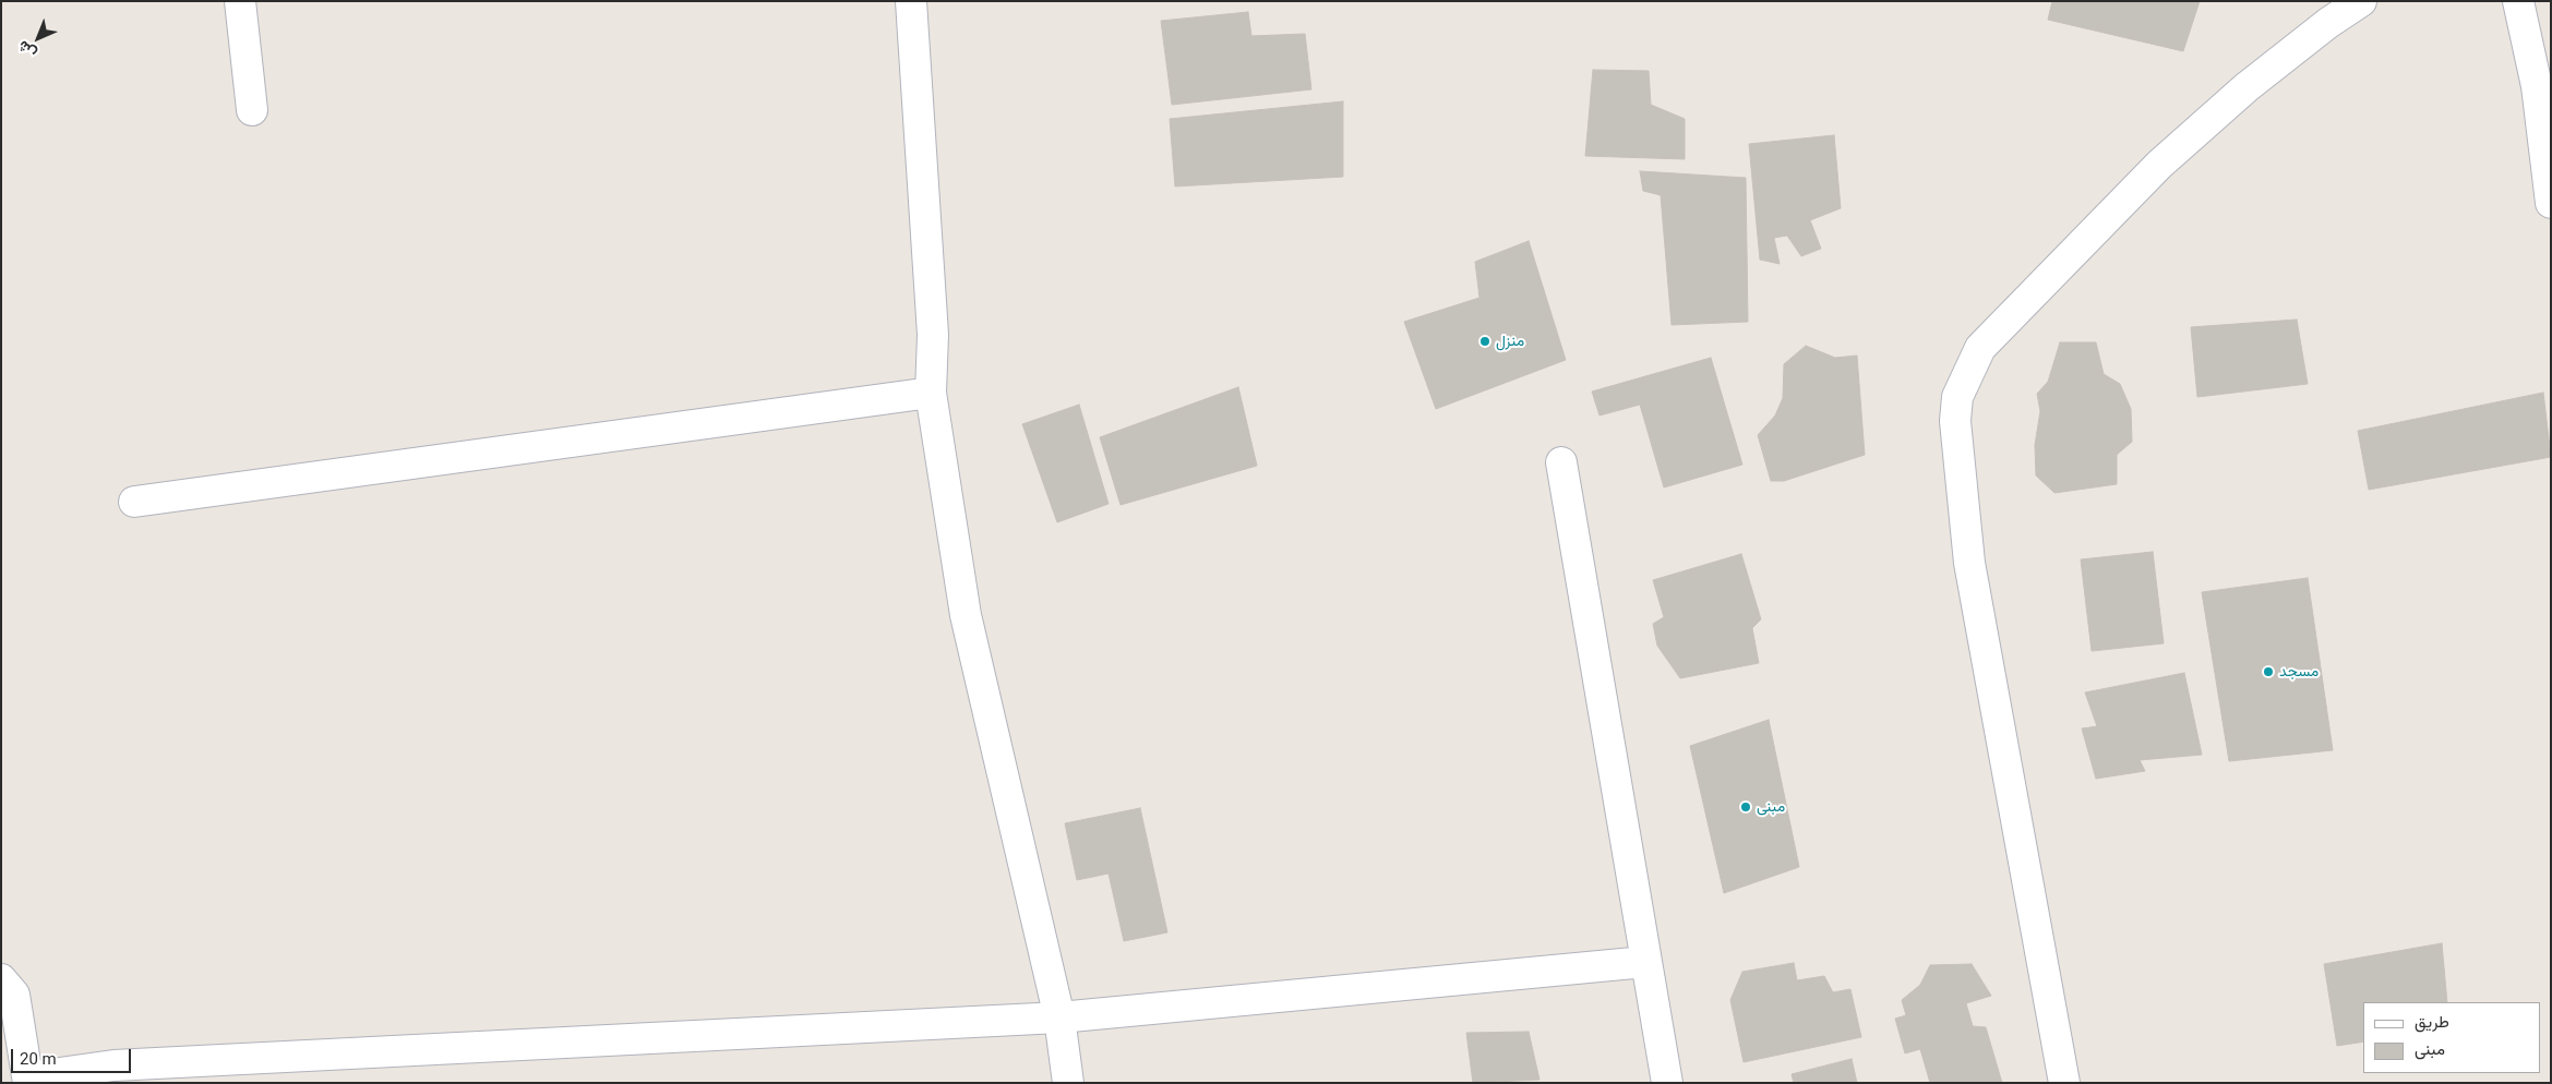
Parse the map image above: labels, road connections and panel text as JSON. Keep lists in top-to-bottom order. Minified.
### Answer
{"places":["منزل","مسجد","مبنى"],"legend":["طريق","مبنى"],"scale_bar":"20 m","north":"bottom left"}
